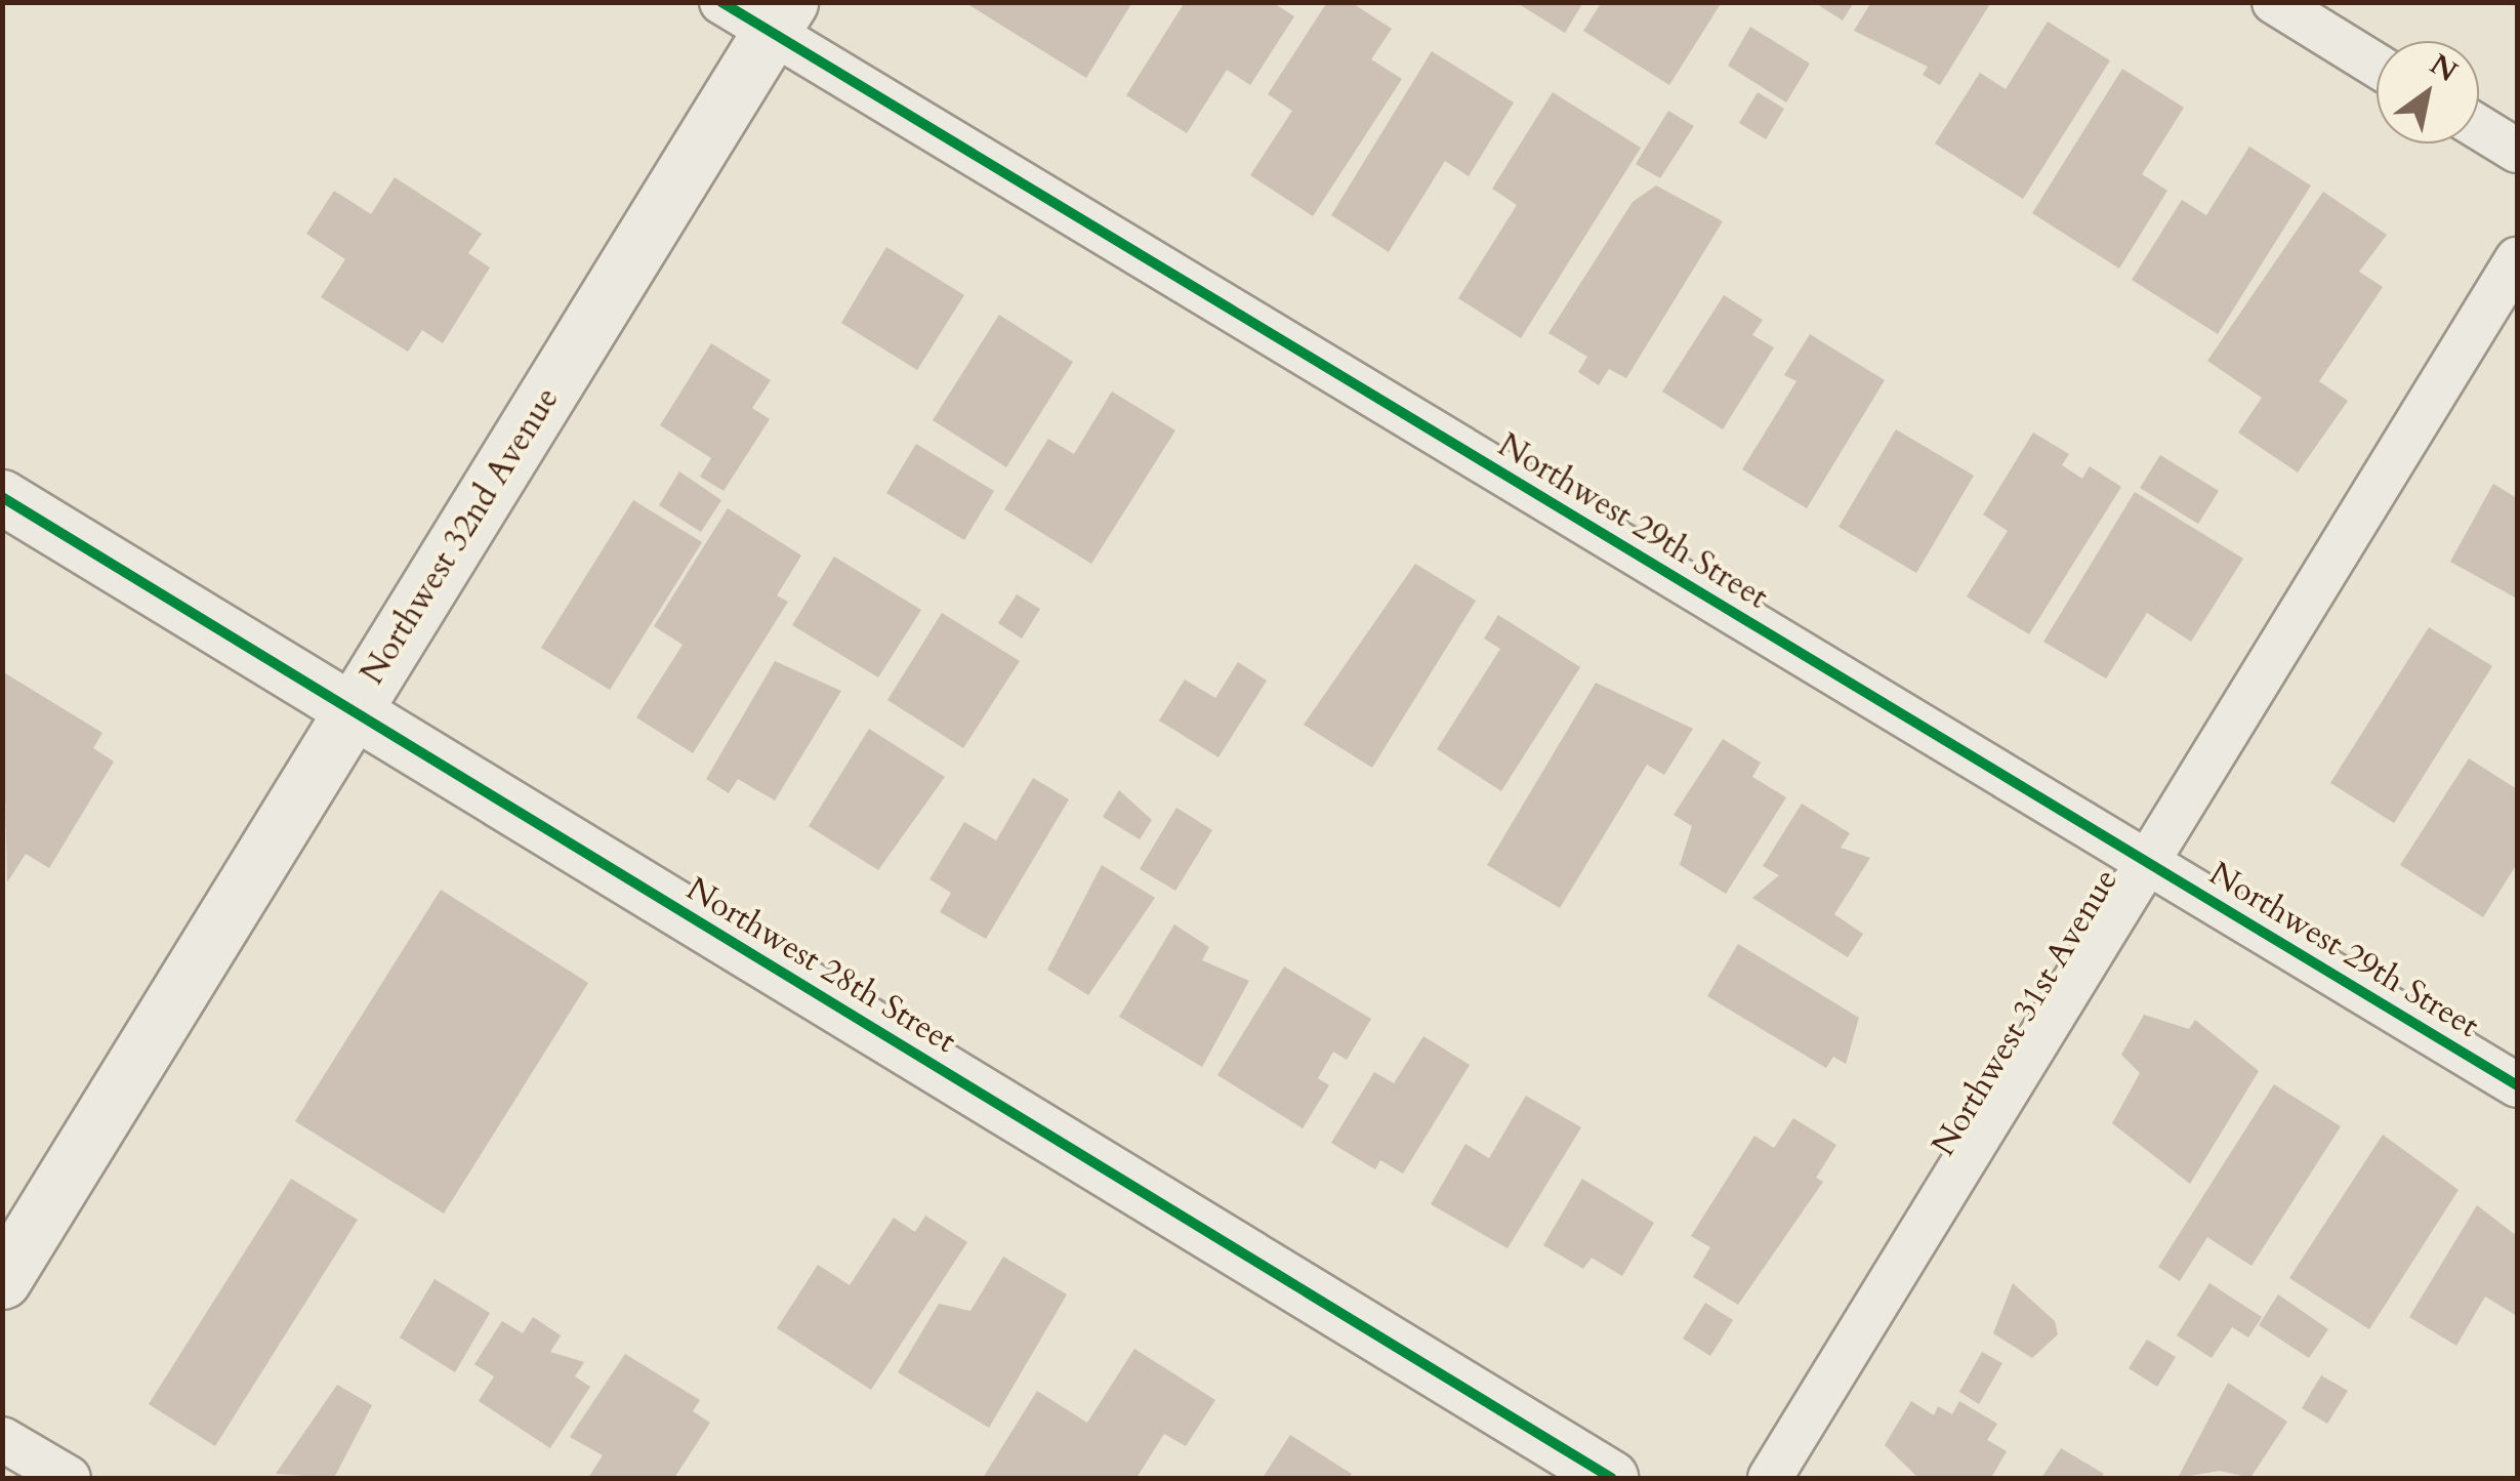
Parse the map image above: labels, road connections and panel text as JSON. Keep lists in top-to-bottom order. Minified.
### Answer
{"streets":{"main road":["Northwest 32nd Avenue"],"street":["Northwest 29th Street","Northwest 28th Street","Northwest 31st Avenue"]},"crossings":[["Northwest 29th Street","Northwest 32nd Avenue"],["Northwest 29th Street","Northwest 31st Avenue"],["Northwest 32nd Avenue","Northwest 28th Street"]],"north":"top right"}
